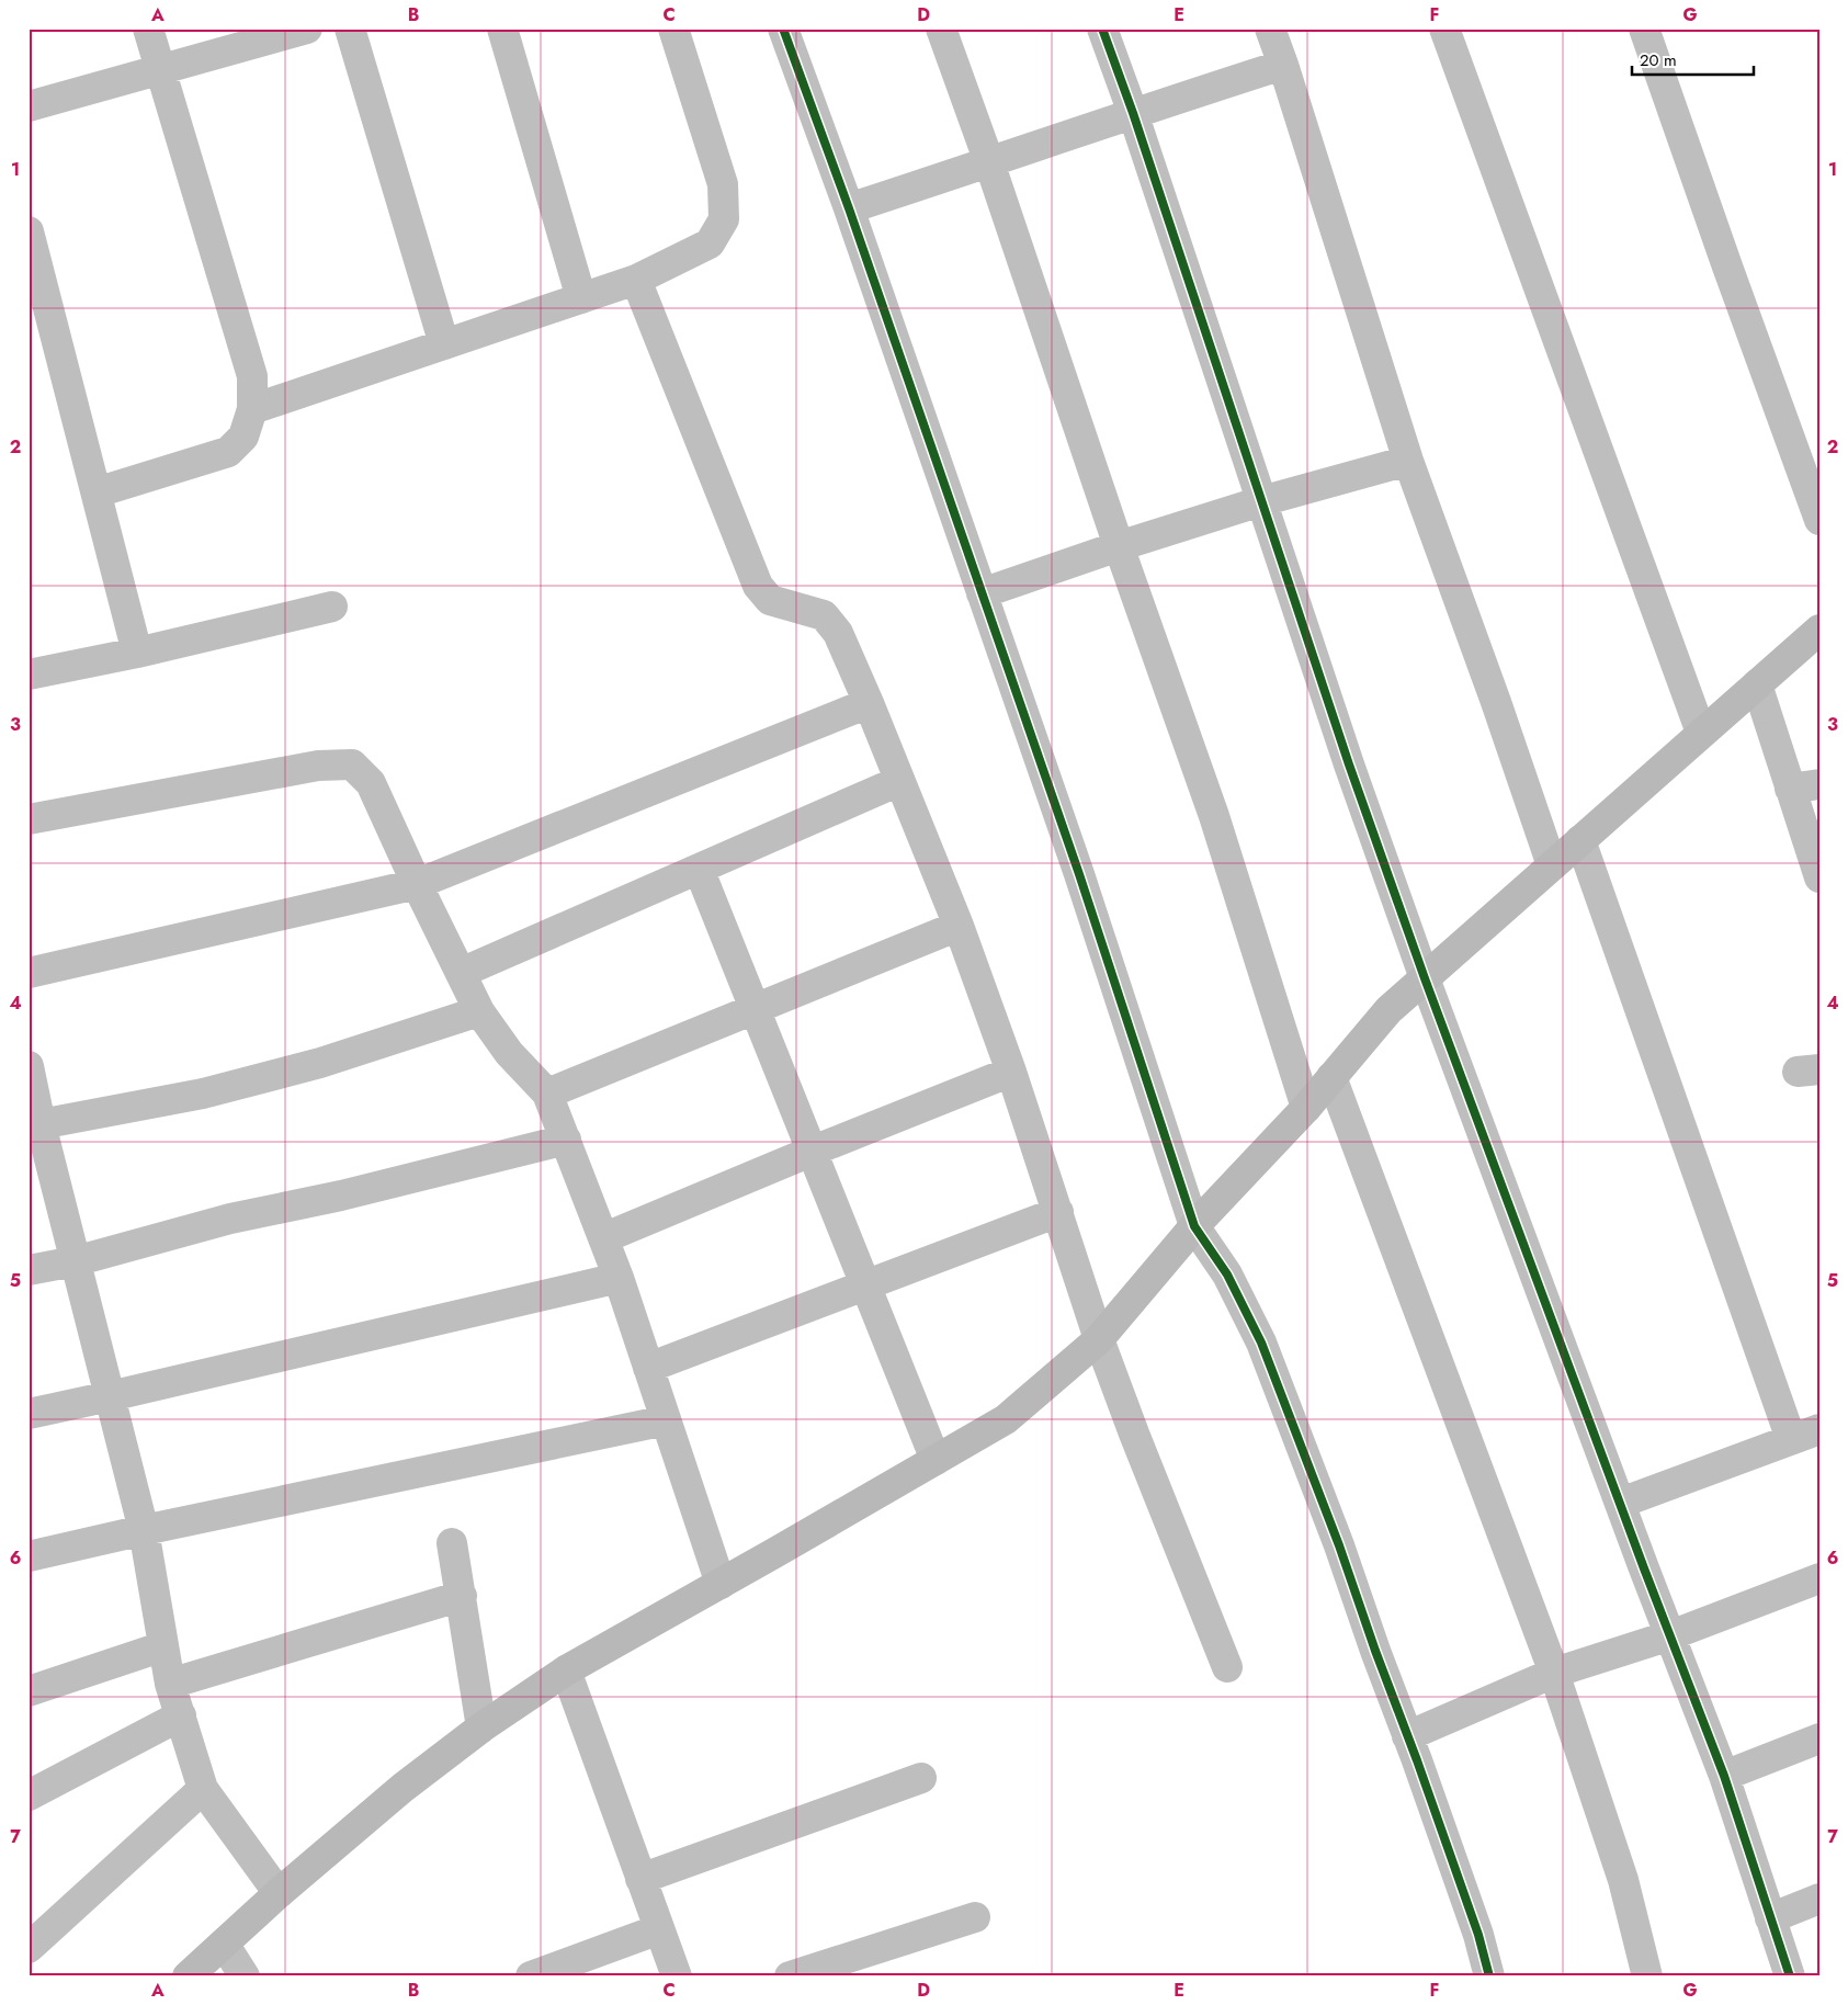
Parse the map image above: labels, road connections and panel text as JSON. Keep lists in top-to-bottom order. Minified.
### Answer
{"scale_bar":"20 m","grid":{"columns":["A","B","C","D","E","F","G"],"rows":["1","2","3","4","5","6","7"]}}
